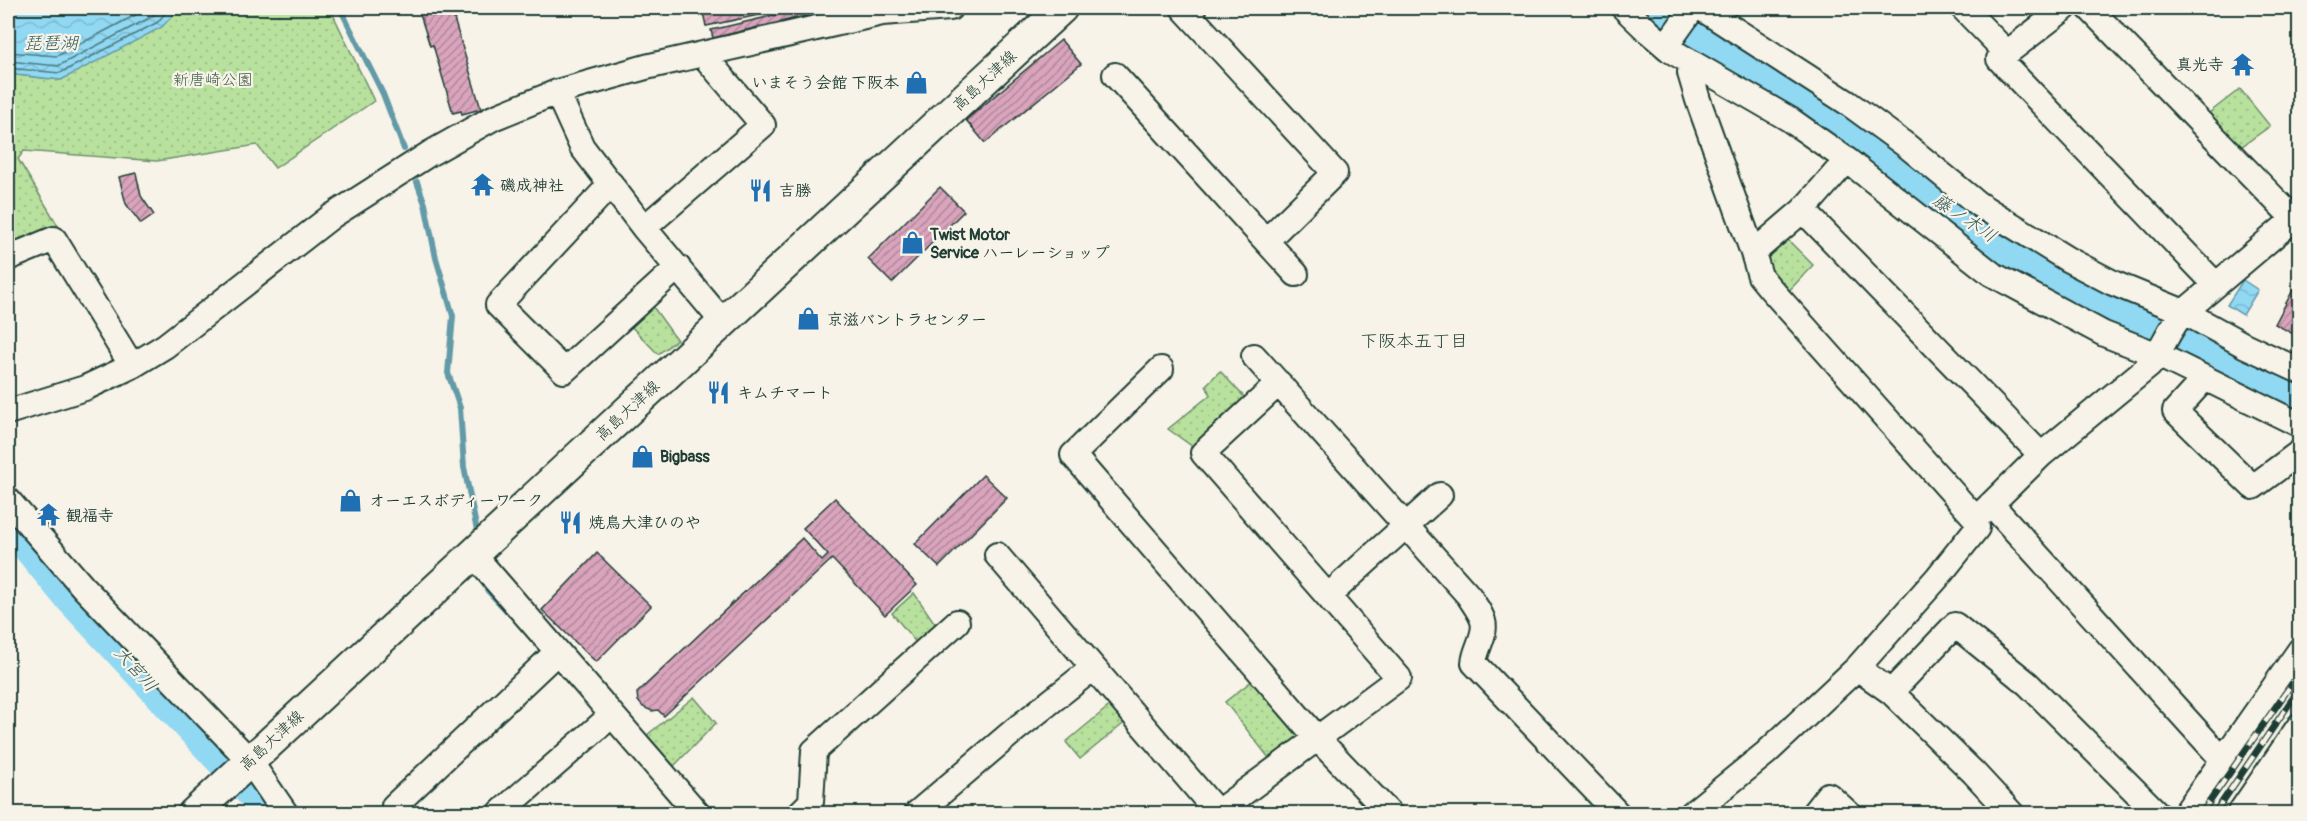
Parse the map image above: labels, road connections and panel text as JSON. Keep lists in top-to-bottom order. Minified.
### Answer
{"streets":{"main road":["高島大津線"]},"districts":["下阪本五丁目"],"water":["琵琶湖","藤ノ木川","大宮川"],"parks":["新唐崎公園"],"places":{"temple":["真光寺","磯成神社","観福寺"],"shop":["いまそう会館 下阪本","Twist Motor Service ハーレーショップ","京滋バントラセンター","Bigbass","オーエスボディーワーク"],"restaurant":["吉勝","キムチマート","焼鳥大津ひのや"]}}
